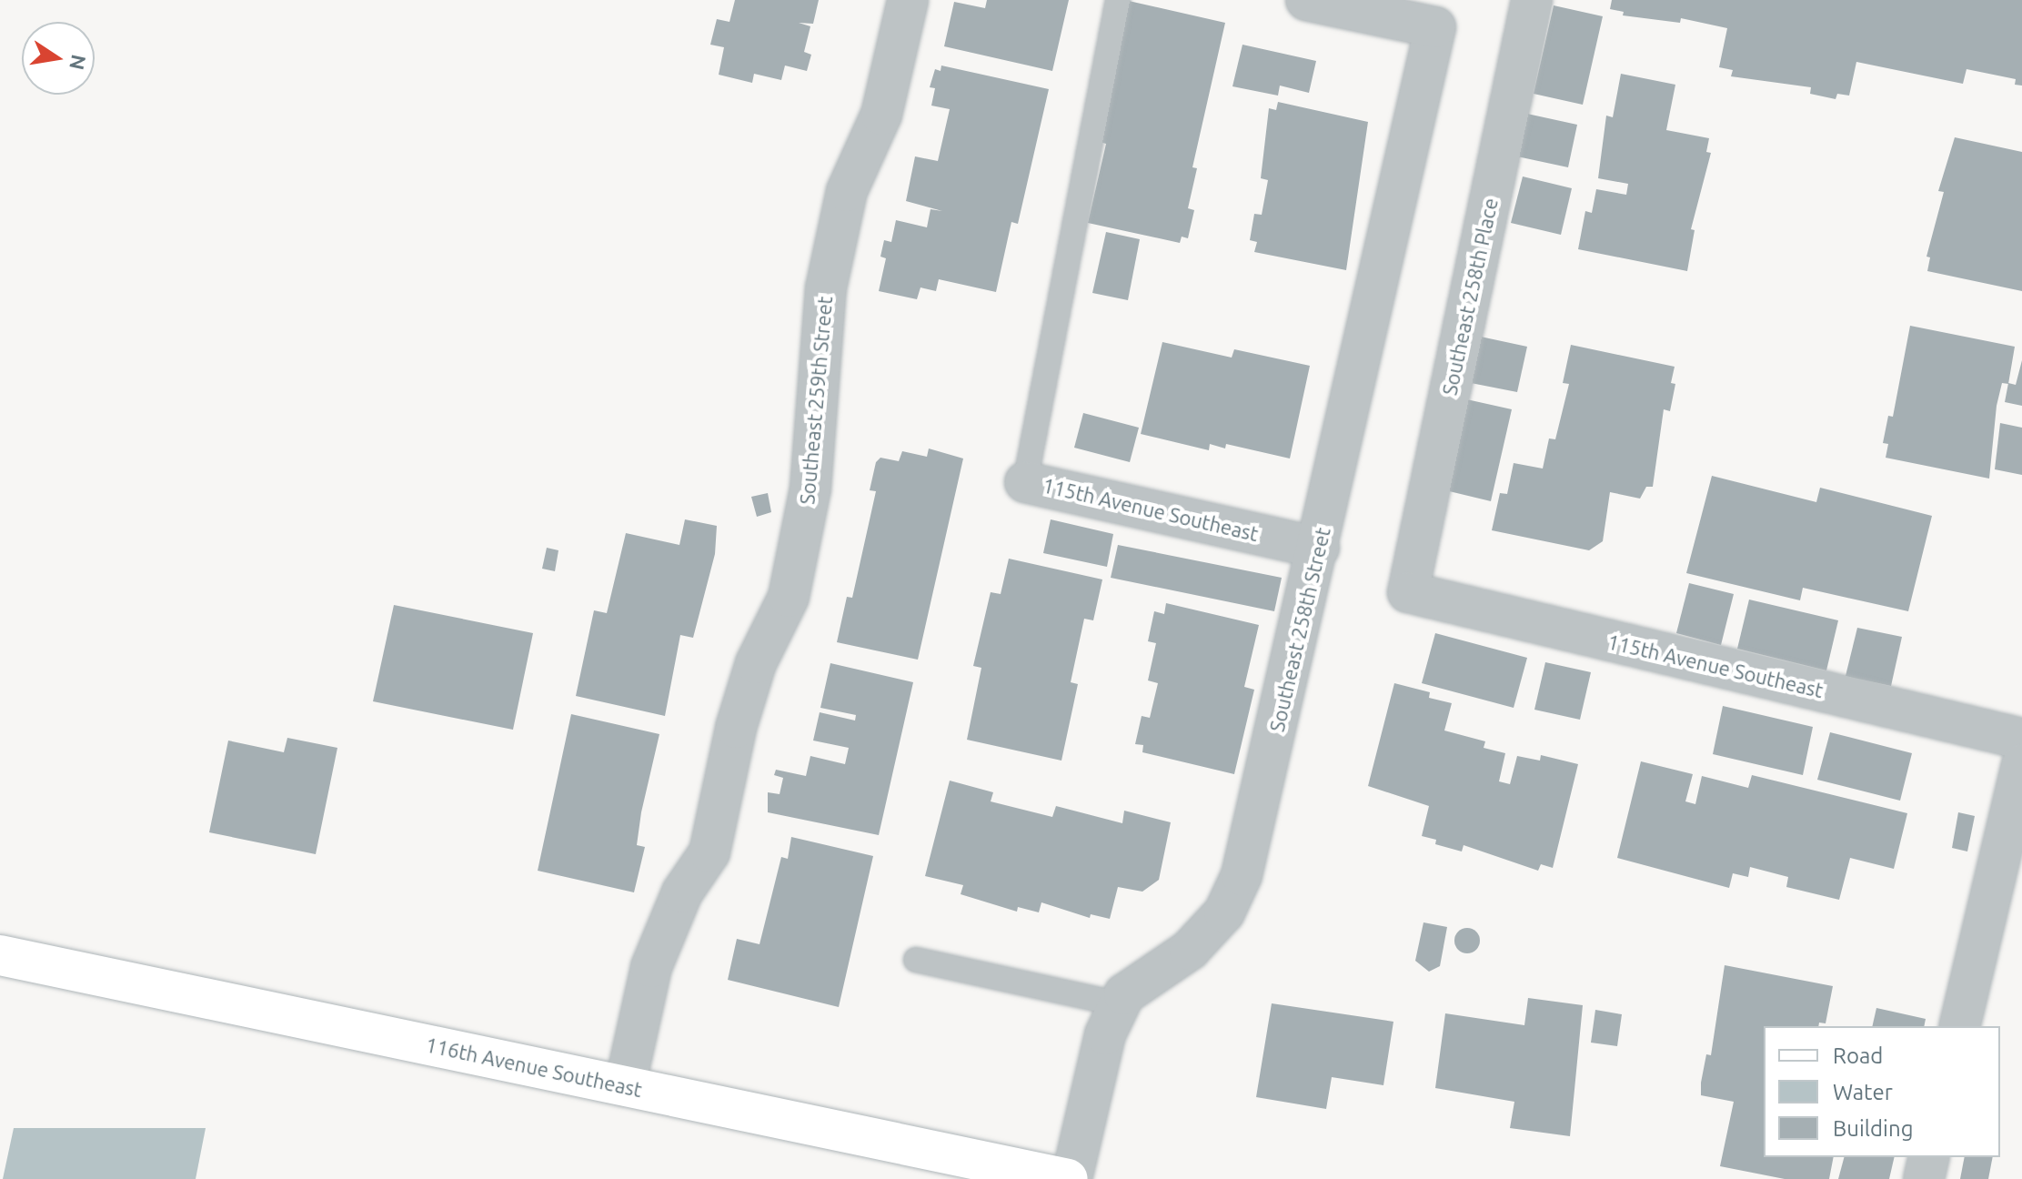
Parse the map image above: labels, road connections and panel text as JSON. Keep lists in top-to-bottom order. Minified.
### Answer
{"streets":{"main road":["116th Avenue Southeast"],"street":["Southeast 258th Place","Southeast 259th Street","115th Avenue Southeast","Southeast 258th Street"]},"crossings":[["Southeast 258th Place","115th Avenue Southeast"],["Southeast 259th Street","116th Avenue Southeast"],["115th Avenue Southeast","Southeast 258th Street"],["Southeast 258th Street","116th Avenue Southeast"]],"legend":["Road","Water","Building"],"north":"right"}
